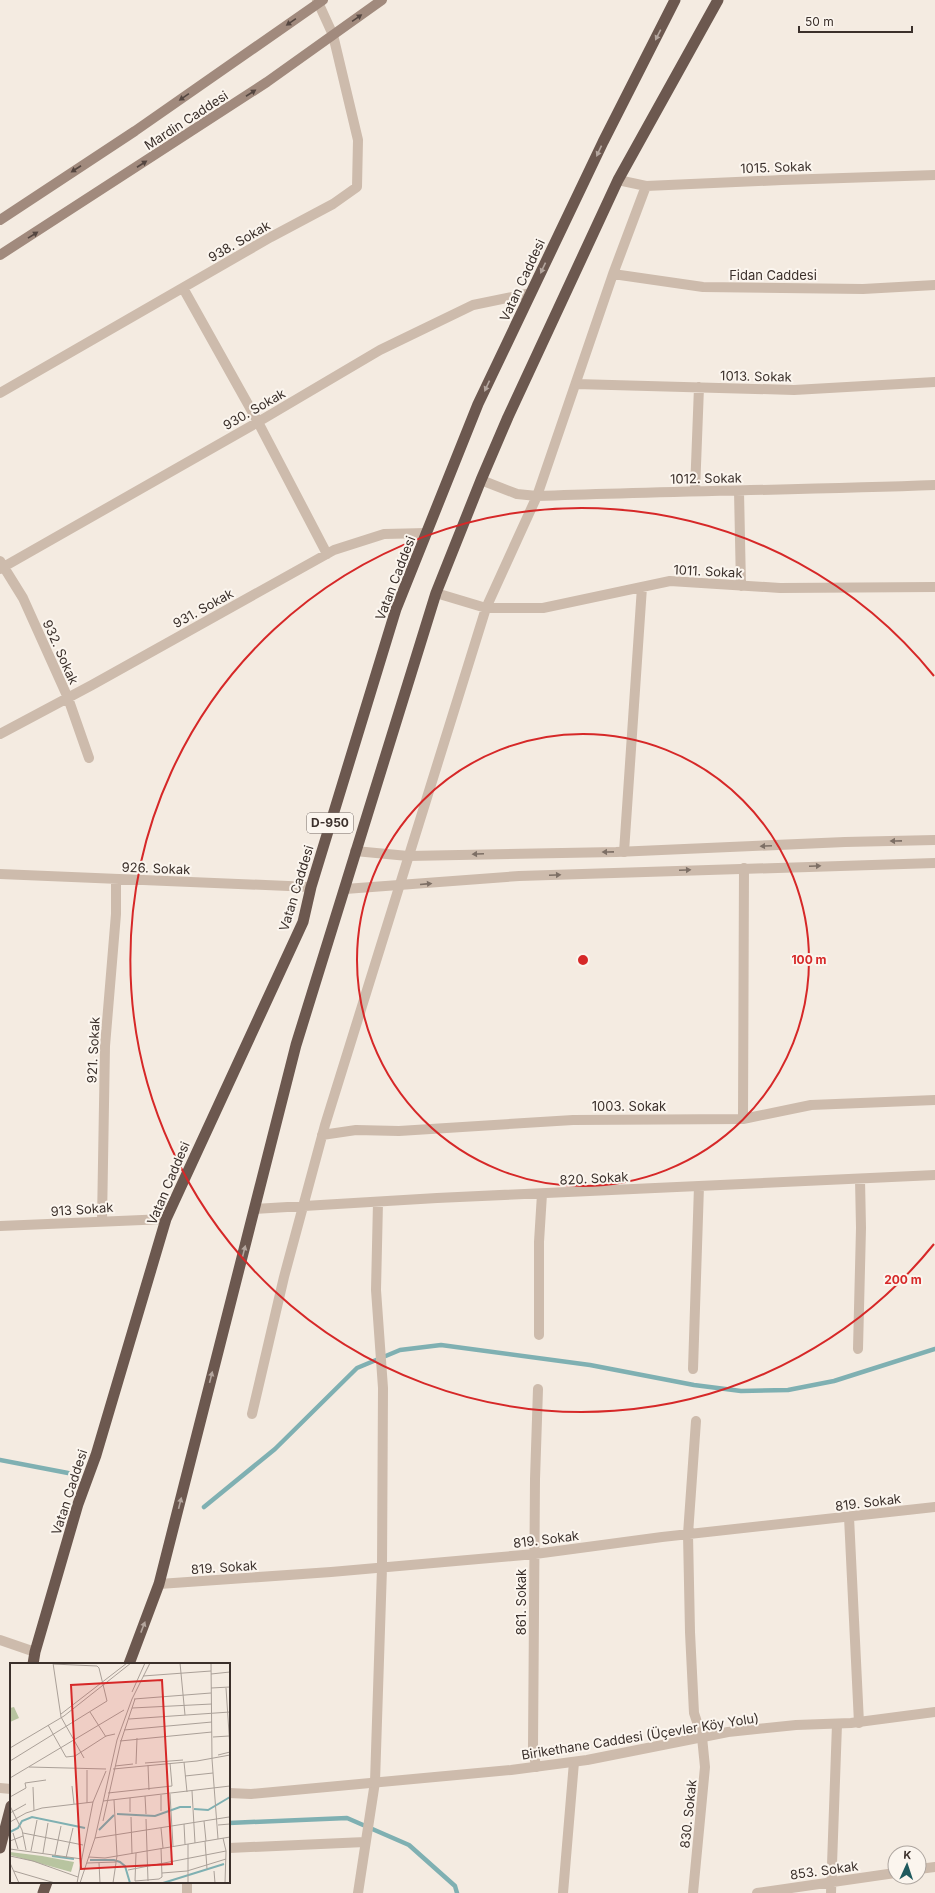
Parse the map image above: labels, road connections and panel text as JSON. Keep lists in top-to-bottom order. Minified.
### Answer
{"streets":{"highway":["Vatan Caddesi","D-950"],"main road":["Mardin Caddesi"],"street":["1015. Sokak","938. Sokak","Fidan Caddesi","1013. Sokak","930. Sokak","1012. Sokak","1011. Sokak","931. Sokak","932. Sokak","926. Sokak","921. Sokak","1003. Sokak","820. Sokak","913 Sokak","819. Sokak","861. Sokak","Birikethane Caddesi (Üçevler Köy Yolu)","830. Sokak","853. Sokak"]},"crossings":[["Mardin Caddesi","938. Sokak"],["1015. Sokak","D-950"],["Vatan Caddesi","930. Sokak"],["Vatan Caddesi","931. Sokak"],["Vatan Caddesi","926. Sokak"],["Vatan Caddesi","913 Sokak"],["930. Sokak","932. Sokak"],["1012. Sokak","D-950"],["1011. Sokak","D-950"],["931. Sokak","932. Sokak"],["D-950","820. Sokak"],["D-950","819. Sokak"],["926. Sokak","921. Sokak"],["921. Sokak","913 Sokak"],["819. Sokak","861. Sokak"],["819. Sokak","830. Sokak"],["861. Sokak","Birikethane Caddesi (Üçevler Köy Yolu)"],["Birikethane Caddesi (Üçevler Köy Yolu)","830. Sokak"]],"scale_bar":"50 m","north":"top","rings":["100 m","200 m"]}
